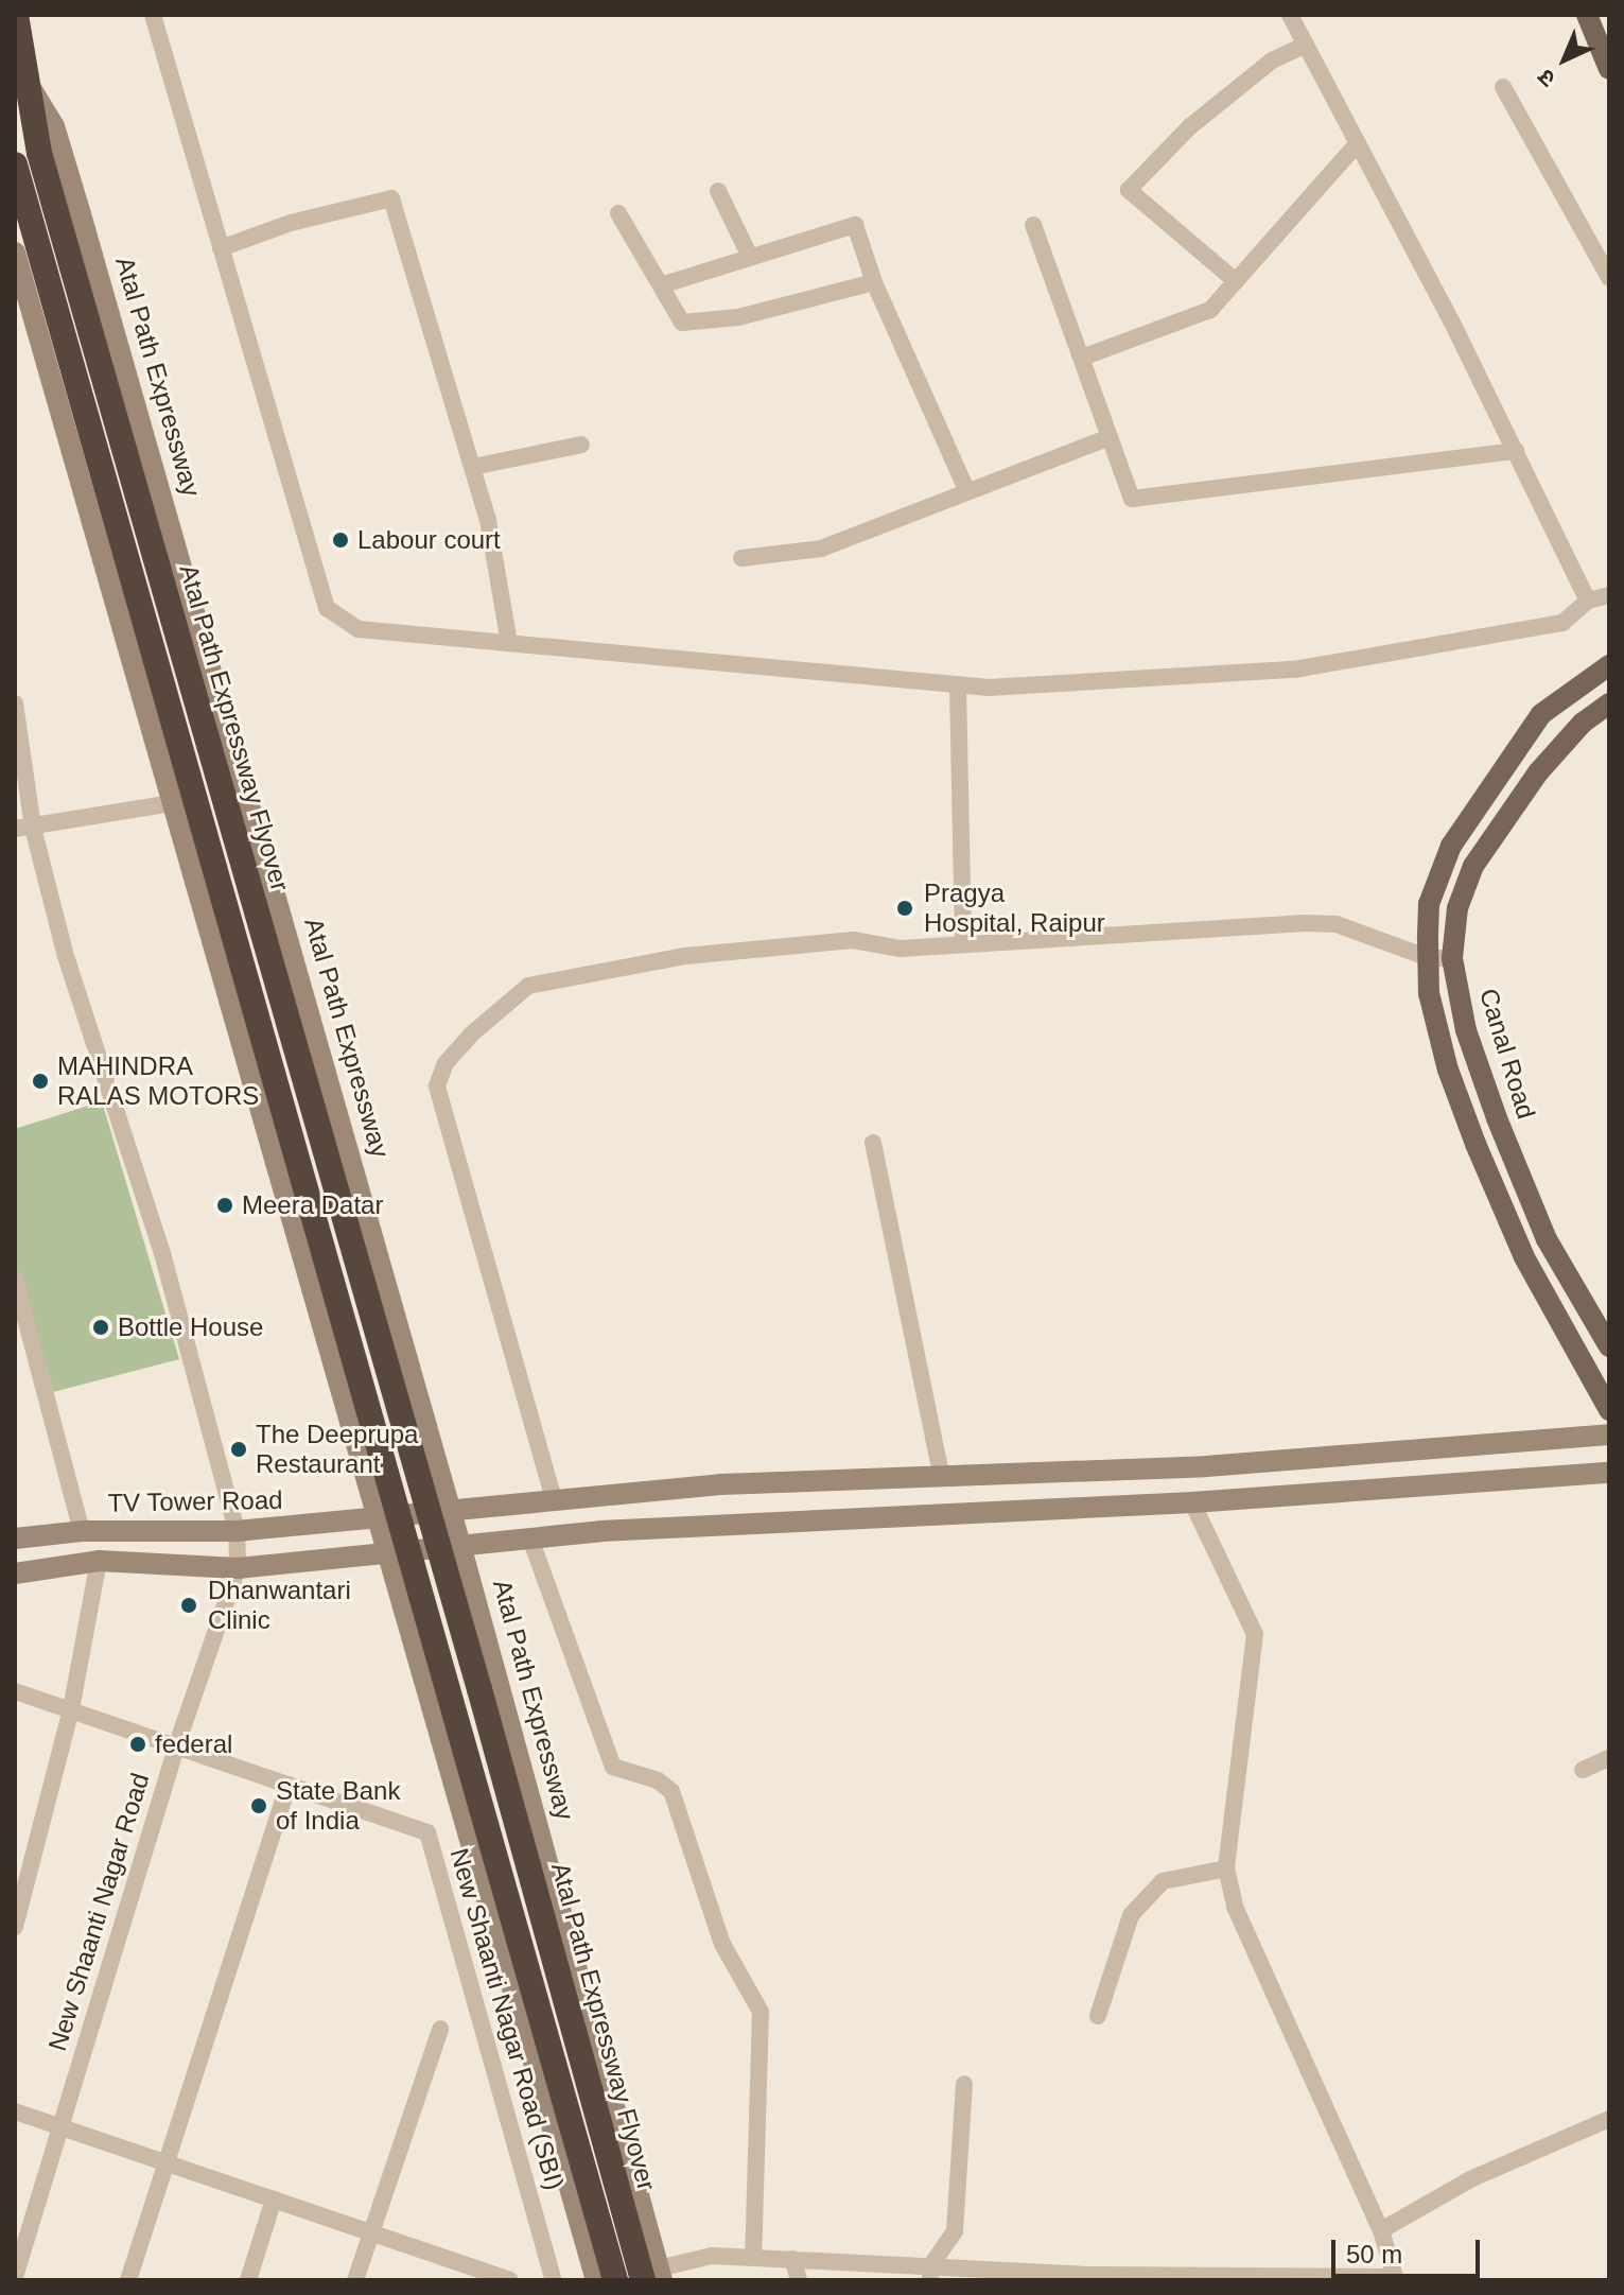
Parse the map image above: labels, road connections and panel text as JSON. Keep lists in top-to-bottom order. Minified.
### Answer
{"streets":{"highway":["Atal Path Expressway","Atal Path Expressway Flyover"],"main road":["Canal Road"],"street":["TV Tower Road","New Shaanti Nagar Road","New Shaanti Nagar Road (SBI)"]},"crossings":[["Atal Path Expressway","Atal Path Expressway Flyover"],["Atal Path Expressway","TV Tower Road"],["New Shaanti Nagar Road","New Shaanti Nagar Road (SBI)"]],"places":["Labour court","Pragya Hospital, Raipur","MAHINDRA RALAS MOTORS","Meera Datar","Bottle House","The Deeprupa Restaurant","Dhanwantari Clinic","federal","State Bank of India"],"scale_bar":"50 m","north":"bottom left"}
